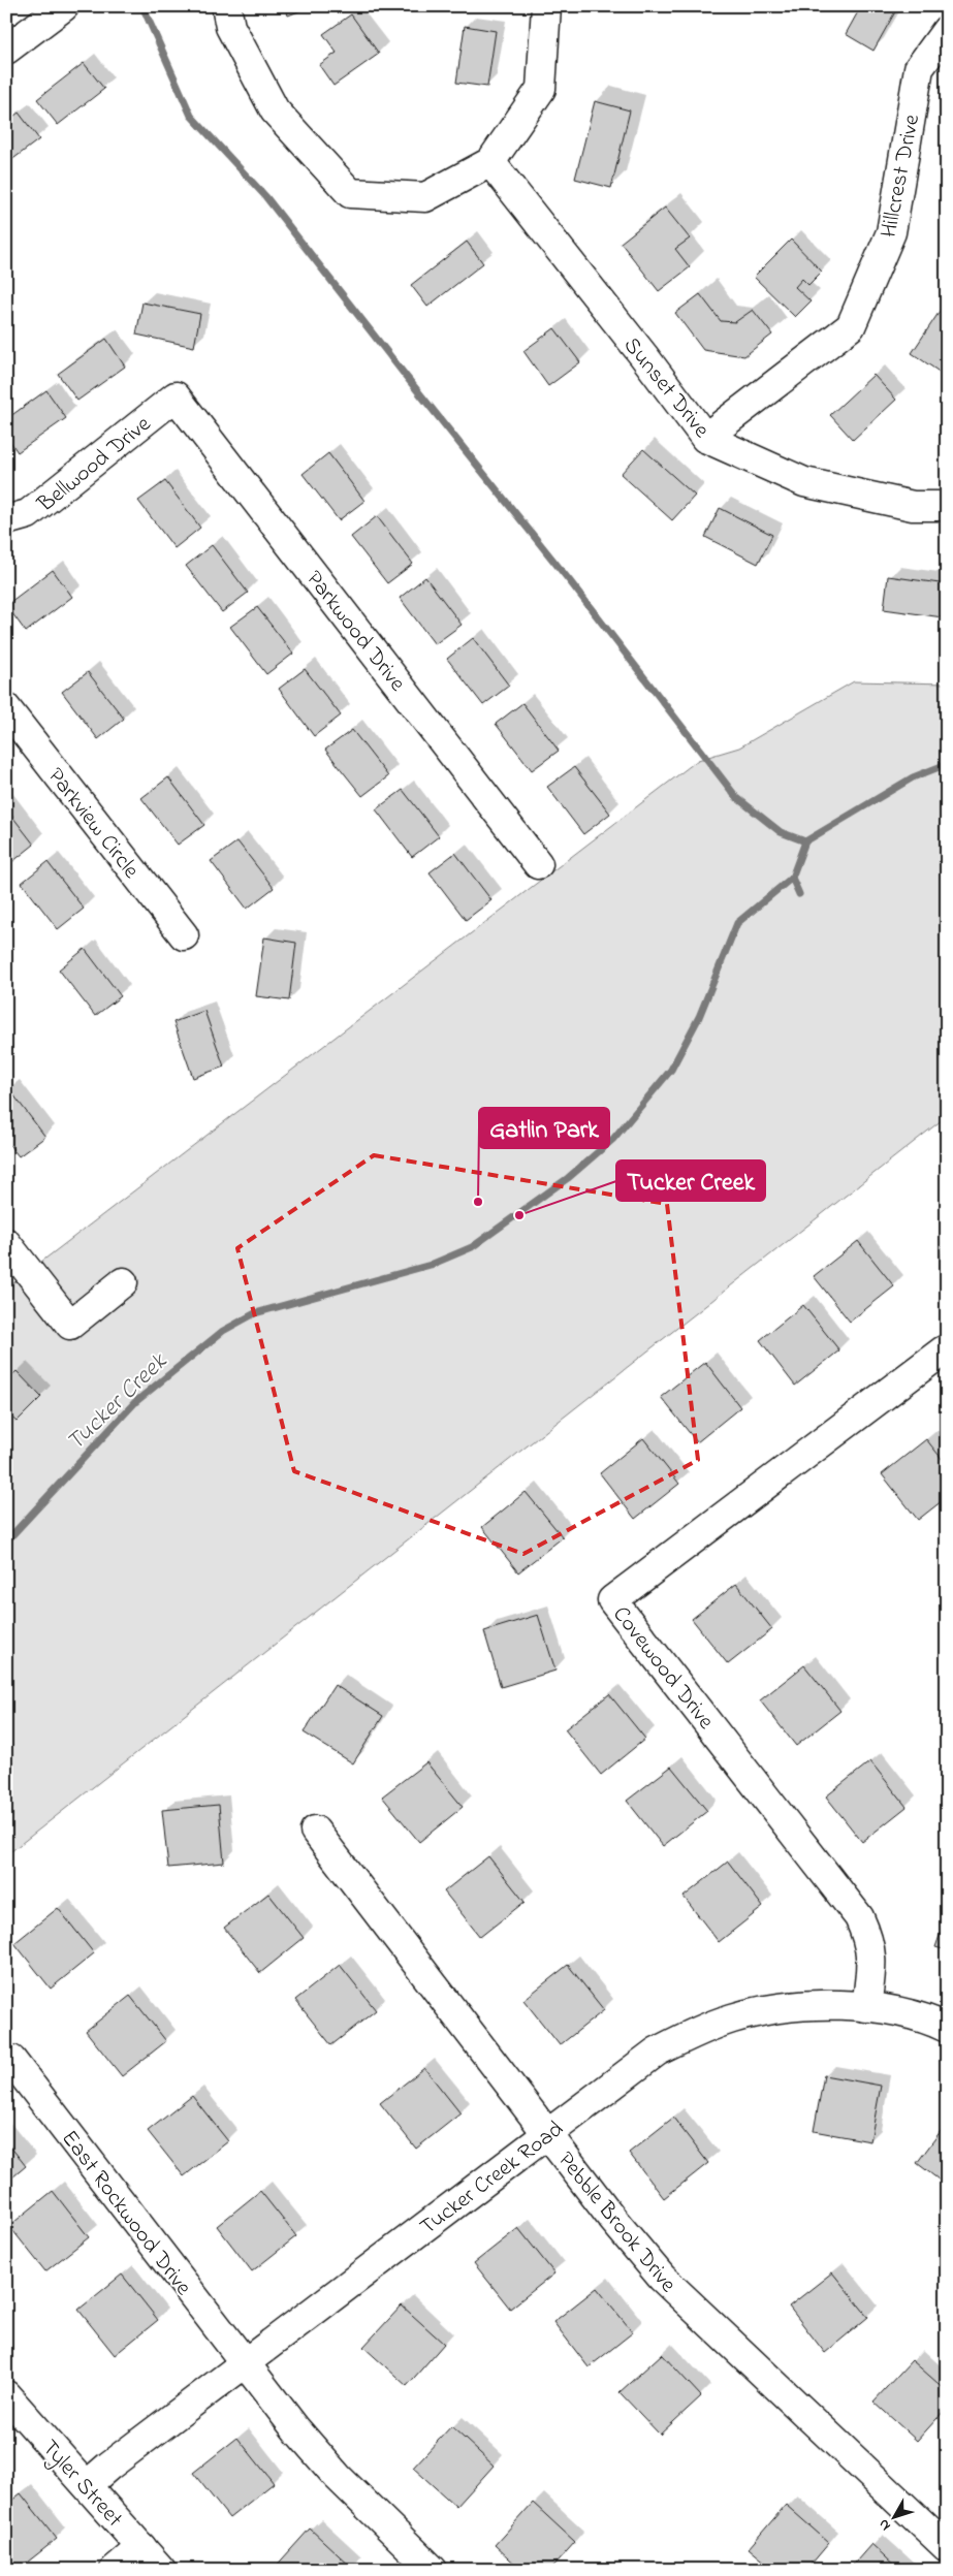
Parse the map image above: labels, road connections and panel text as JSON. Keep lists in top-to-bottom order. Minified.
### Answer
{"streets":{"street":["Hillcrest Drive","Sunset Drive","Bellwood Drive","Parkwood Drive","Parkview Circle","Covewood Drive","Tucker Creek Road","East Rockwood Drive","Pebble Brook Drive","Tyler Street"]},"crossings":[["Hillcrest Drive","Sunset Drive"],["Bellwood Drive","Parkwood Drive"],["Covewood Drive","Tucker Creek Road"],["Tucker Creek Road","East Rockwood Drive"],["Tucker Creek Road","Pebble Brook Drive"],["Tucker Creek Road","Tyler Street"]],"water":["Tucker Creek"],"places":["Gatlin Park","Tucker Creek"],"north":"bottom left"}
